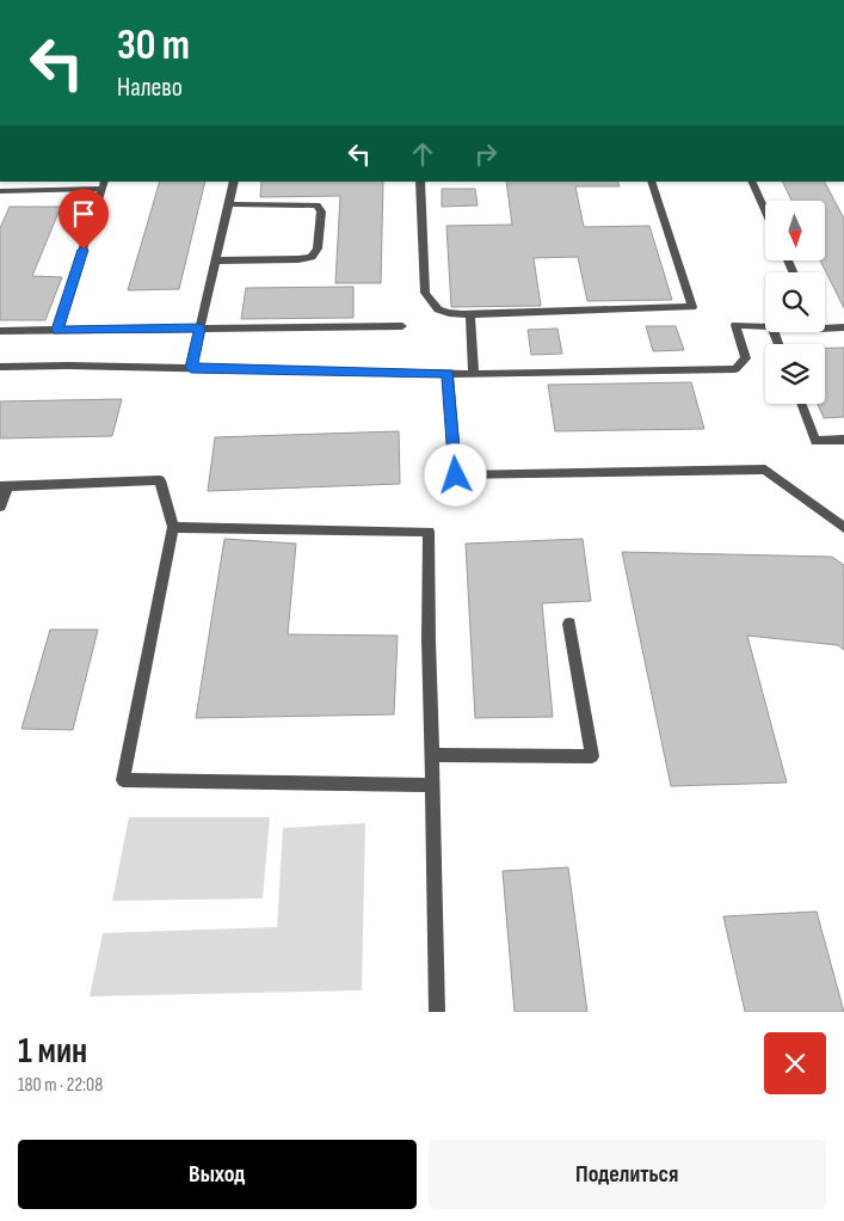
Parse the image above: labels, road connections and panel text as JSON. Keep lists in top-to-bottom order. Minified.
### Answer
{"north":"bottom","page":{"turn":["30 m","Налево"],"heading":["1 мин","180 m · 22:08"],"buttons":["Выход","Поделиться"]}}
